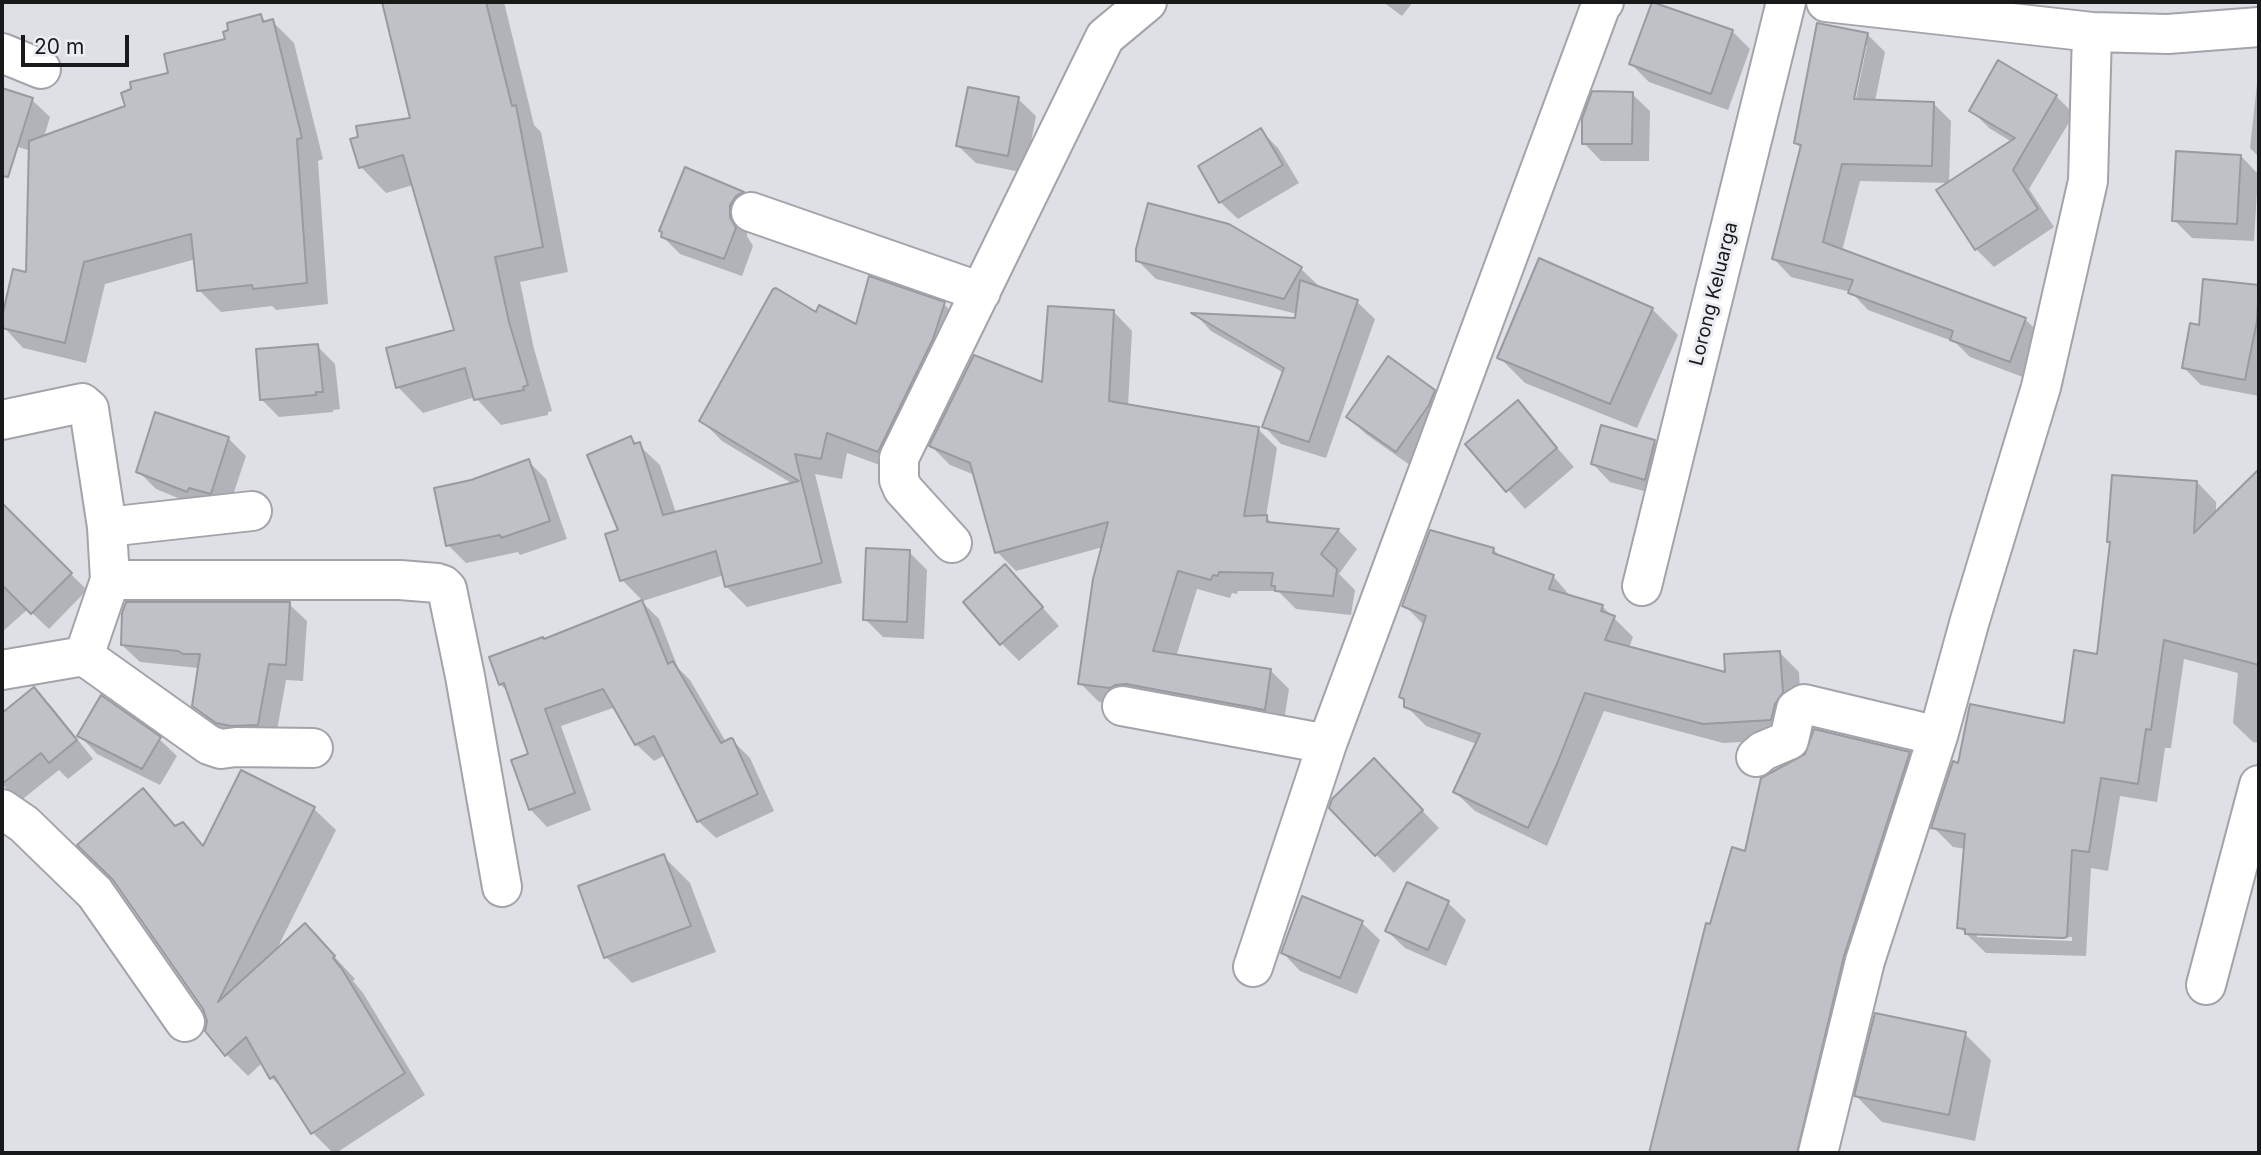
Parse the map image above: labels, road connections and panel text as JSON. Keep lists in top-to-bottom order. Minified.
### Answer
{"streets":{"street":["Lorong Keluarga"]},"scale_bar":"20 m"}
